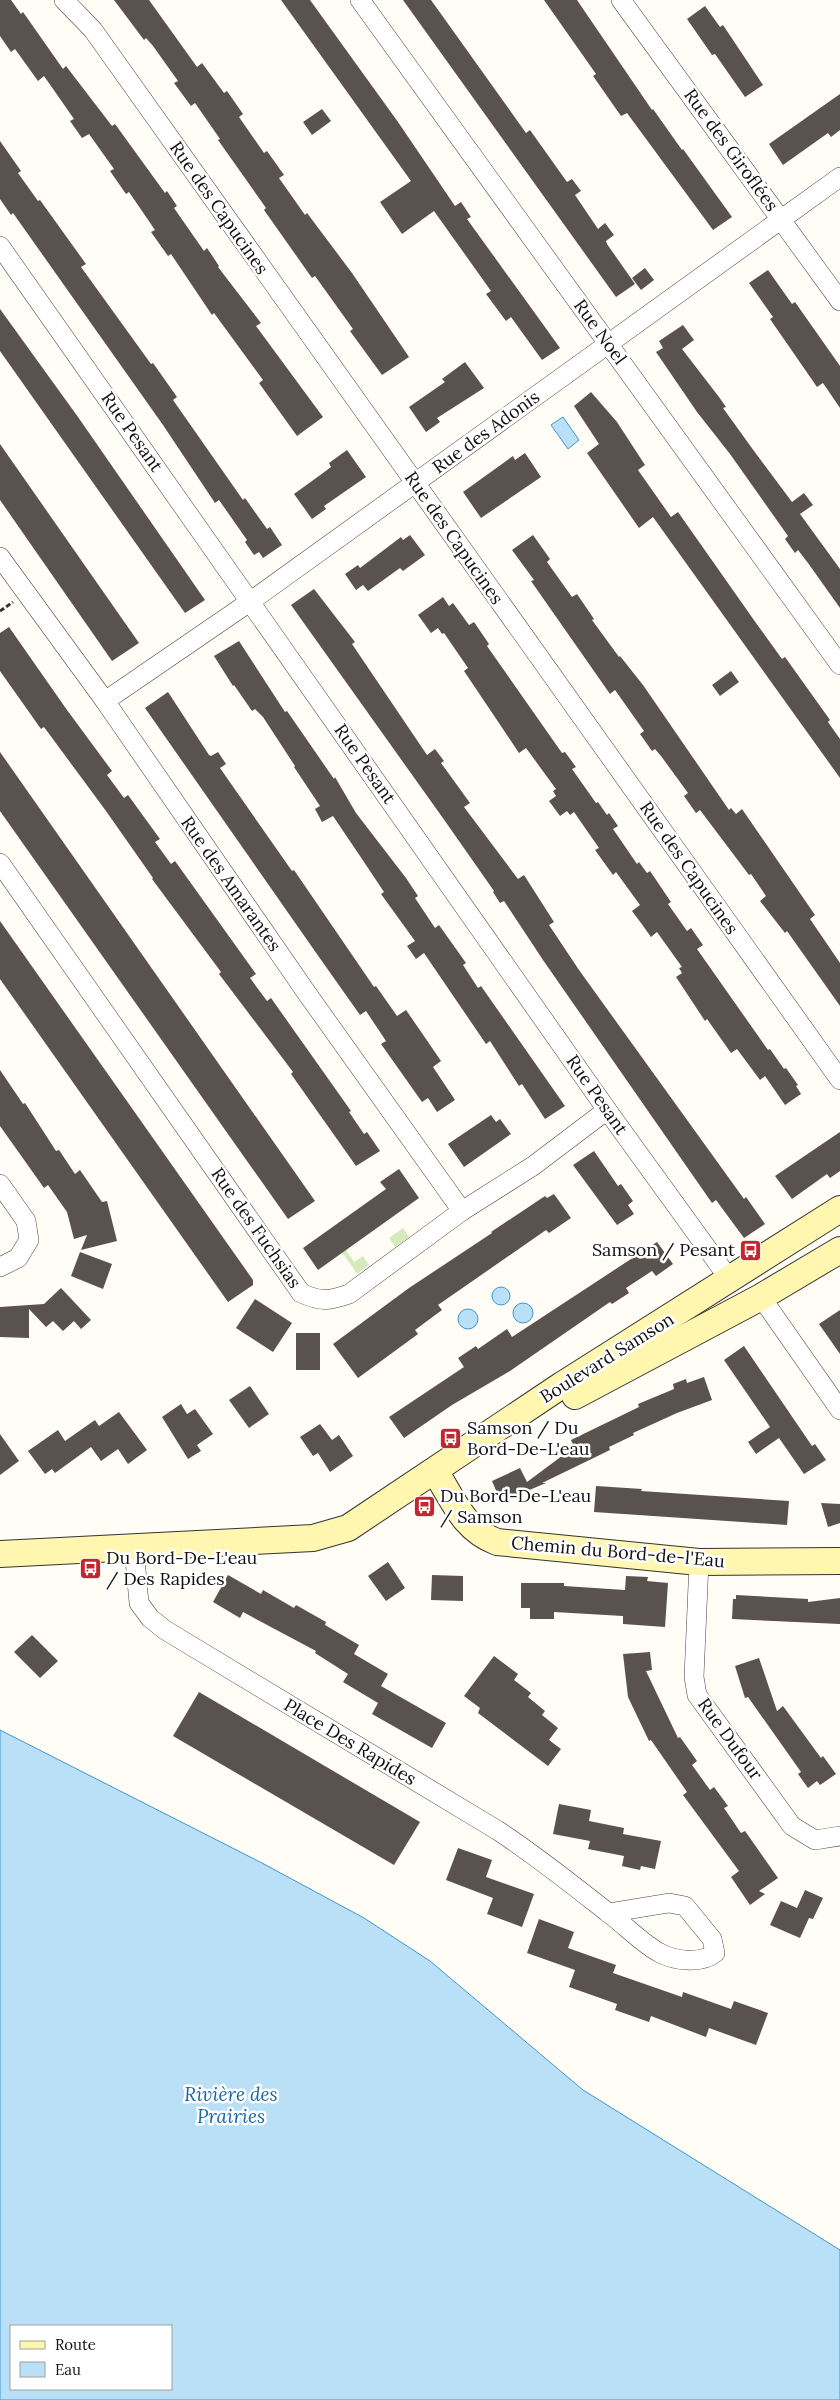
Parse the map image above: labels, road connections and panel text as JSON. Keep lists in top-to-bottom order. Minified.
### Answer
{"streets":{"street":["Rue des Giroflées","Rue des Capucines","Rue Noel","Rue Pesant","Rue des Adonis","Rue des Amarantes","Rue des Fuchsias","Boulevard Samson","Chemin du Bord-de-l'Eau","Rue Dufour","Place Des Rapides"]},"crossings":[["Rue des Giroflées","Rue des Adonis"],["Rue des Capucines","Rue des Adonis"],["Rue Noel","Rue des Adonis"],["Rue Pesant","Rue des Adonis"],["Rue Pesant","Rue des Fuchsias"],["Rue Pesant","Boulevard Samson"],["Rue des Adonis","Rue des Amarantes"],["Rue des Amarantes","Rue des Fuchsias"],["Boulevard Samson","Chemin du Bord-de-l'Eau"],["Chemin du Bord-de-l'Eau","Rue Dufour"]],"water":["Rivière des Prairies"],"places":{"bus stop":["Samson / Pesant","Samson / Du Bord-De-L'eau","Du Bord-De-L'eau / Samson","Du Bord-De-L'eau / Des Rapides"]},"legend":["Route","Eau"]}
